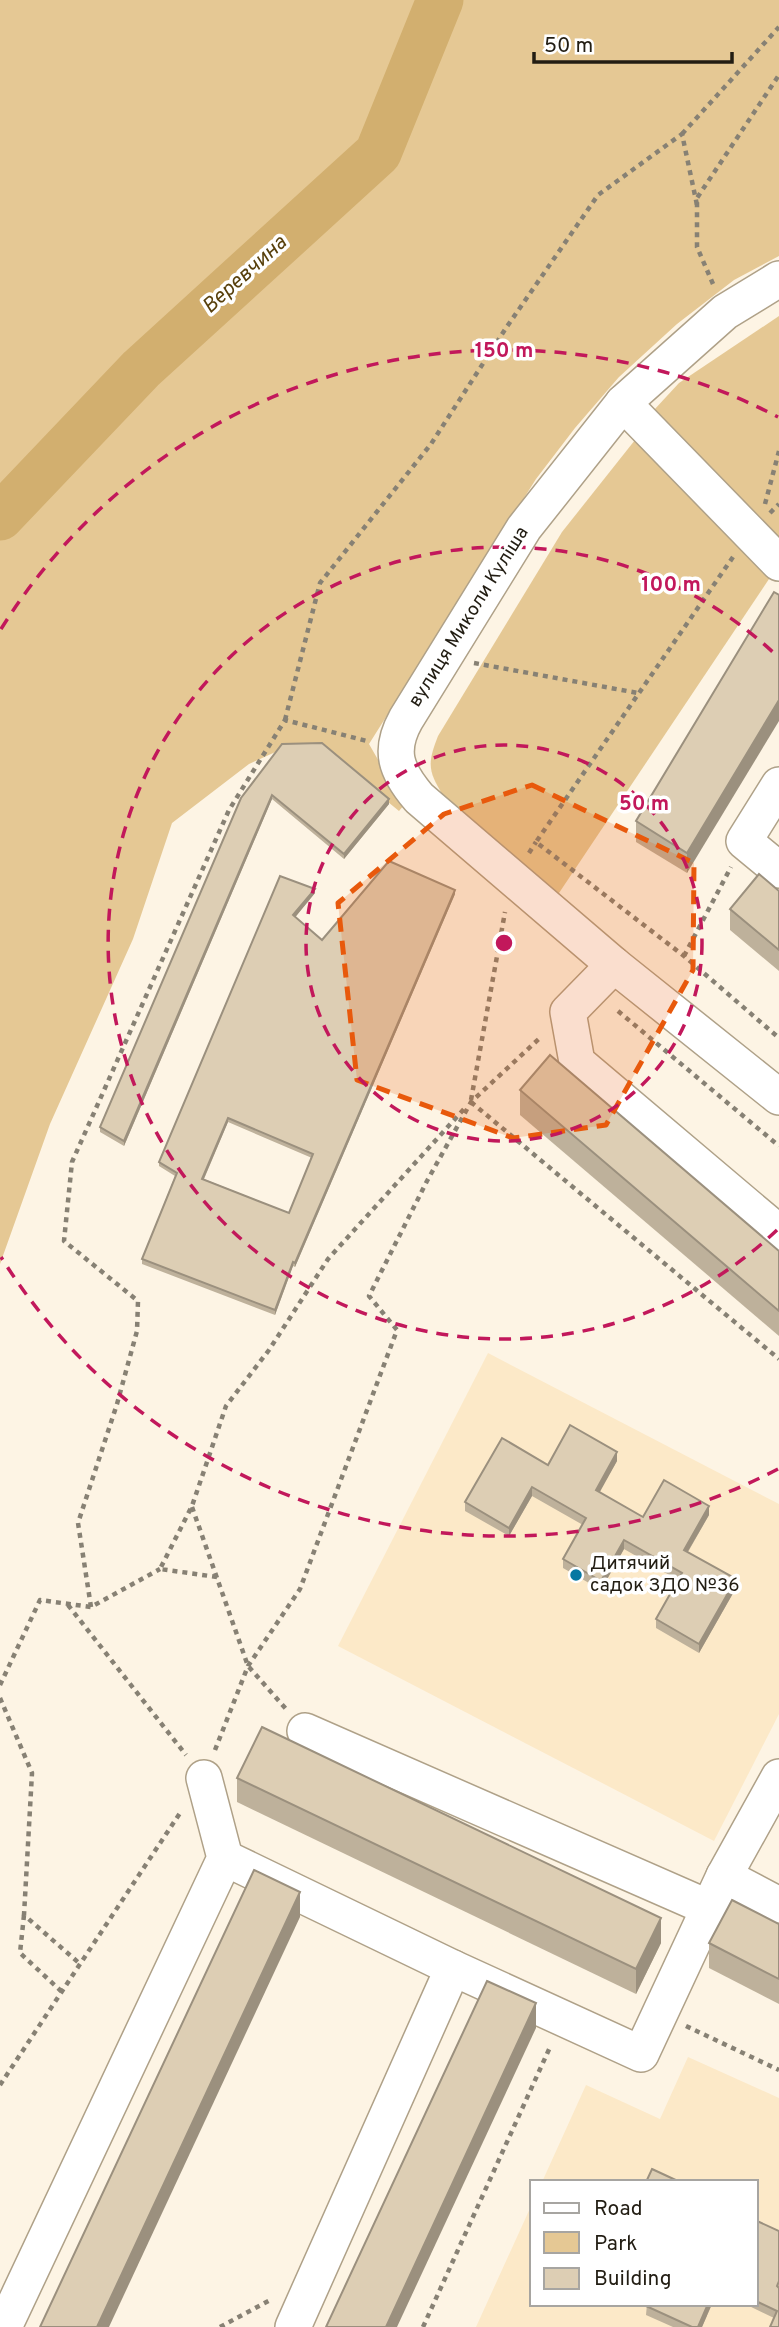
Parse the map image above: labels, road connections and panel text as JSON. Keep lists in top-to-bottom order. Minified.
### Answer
{"streets":{"street":["вулиця Миколи Куліша"]},"water":["Веревчина"],"places":["Дитячий садок ЗДО №36"],"legend":["Road","Park","Building"],"scale_bar":"50 m","rings":["150 m","100 m","50 m"]}
